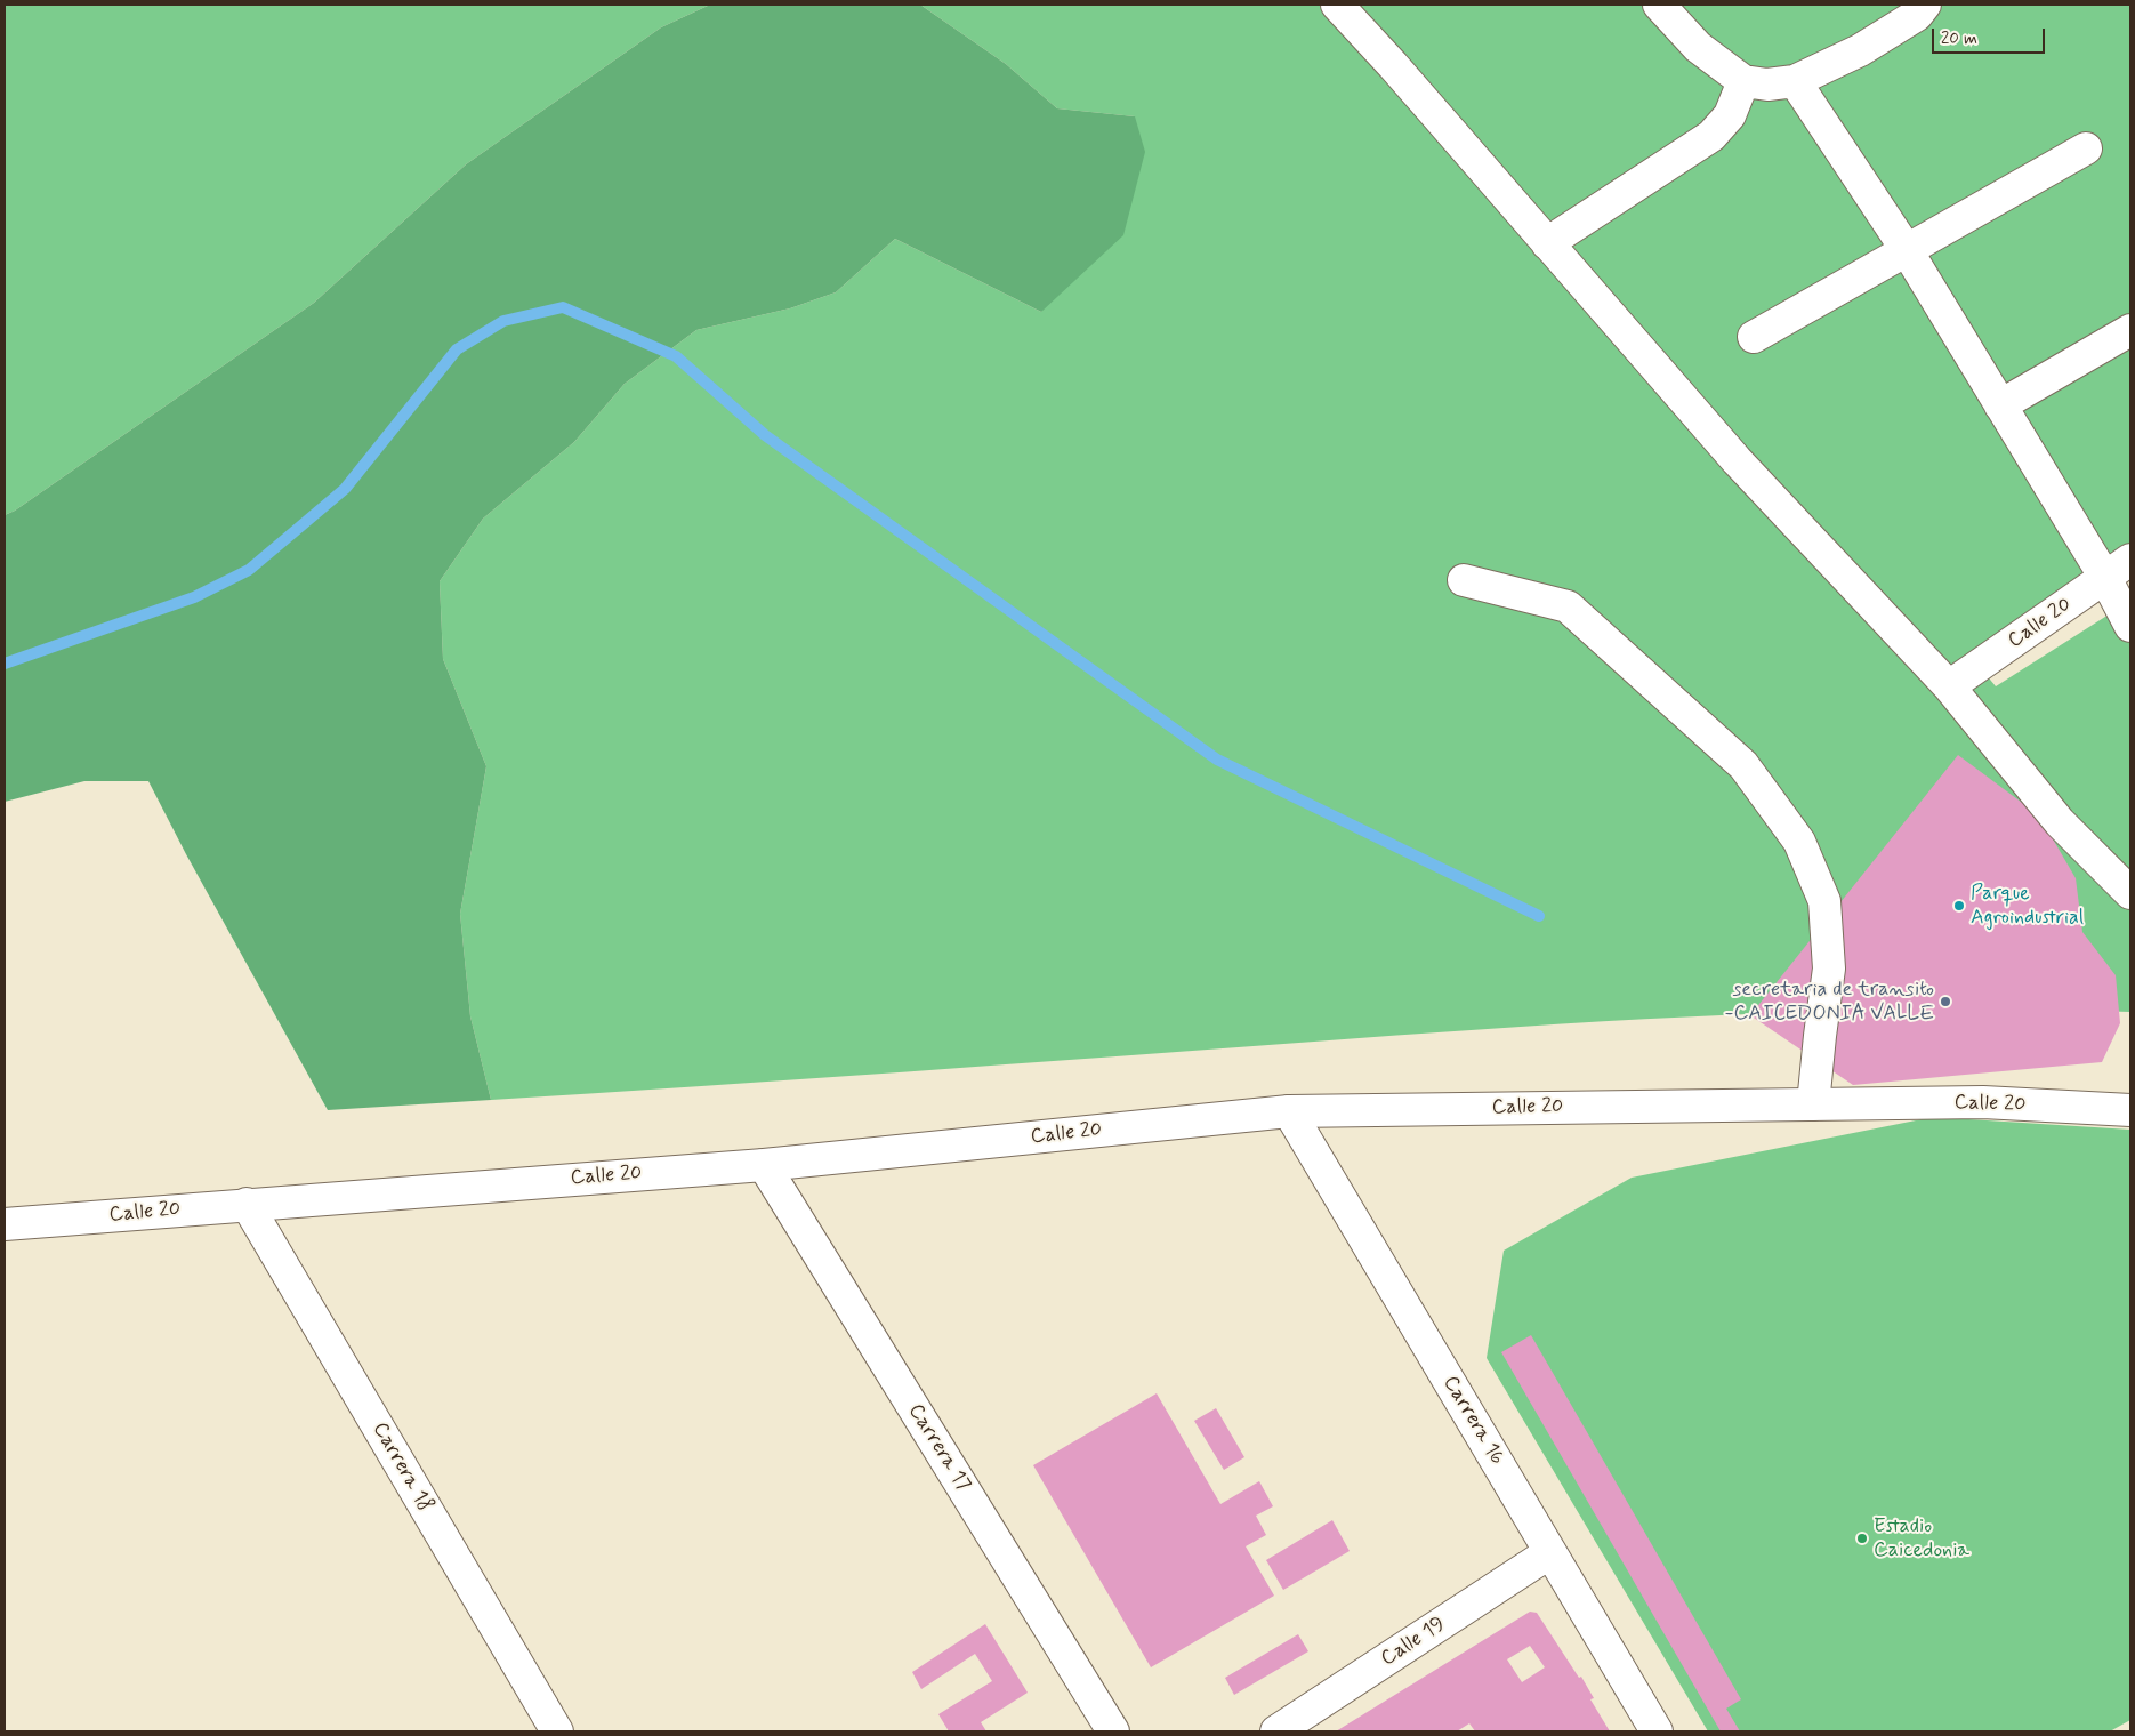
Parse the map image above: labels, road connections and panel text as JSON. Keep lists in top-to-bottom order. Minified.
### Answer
{"streets":{"street":["Calle 20","Carrera 16","Carrera 17","Carrera 18","Calle 19"]},"crossings":[["Calle 20","Carrera 16"],["Calle 20","Carrera 17"],["Calle 20","Carrera 18"],["Carrera 16","Calle 19"]],"places":["Parque Agroindustrial","secretaria de transito -CAICEDONIA VALLE","Estadio Caicedonia"],"scale_bar":"20 m"}
